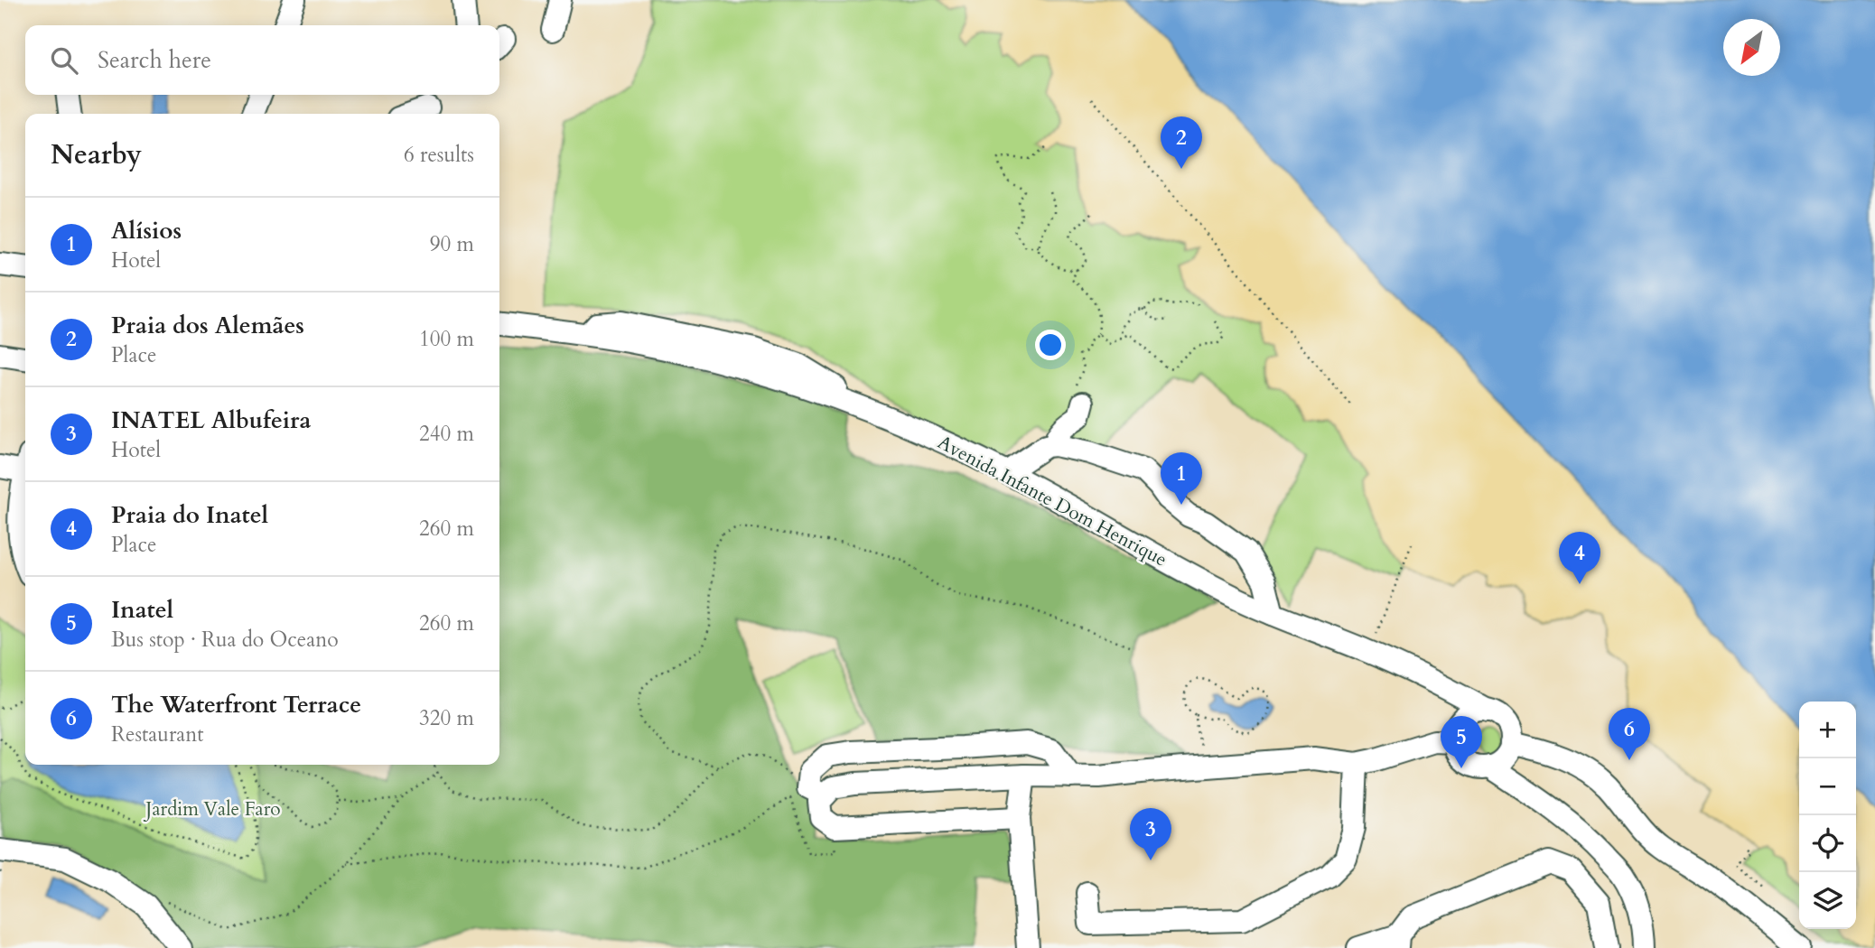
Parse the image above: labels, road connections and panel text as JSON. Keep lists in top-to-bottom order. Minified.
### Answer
{"streets":{"street":["Avenida Infante Dom Henrique"]},"parks":["Jardim Vale Faro"],"north":"bottom left","page":{"search":"Search here","heading":["Nearby","6 results"],"pins":["2","1","4","6","5","3"],"list":[{"mark":"1","name":"Alísios","note":"Hotel","value":"90 m"},{"mark":"2","name":"Praia dos Alemães","note":"Place","value":"100 m"},{"mark":"3","name":"INATEL Albufeira","note":"Hotel","value":"240 m"},{"mark":"4","name":"Praia do Inatel","note":"Place","value":"260 m"},{"mark":"5","name":"Inatel","note":"Bus stop · Rua do Oceano","value":"260 m"},{"mark":"6","name":"The Waterfront Terrace","note":"Restaurant","value":"320 m"}],"map_buttons":["+","−"]}}
